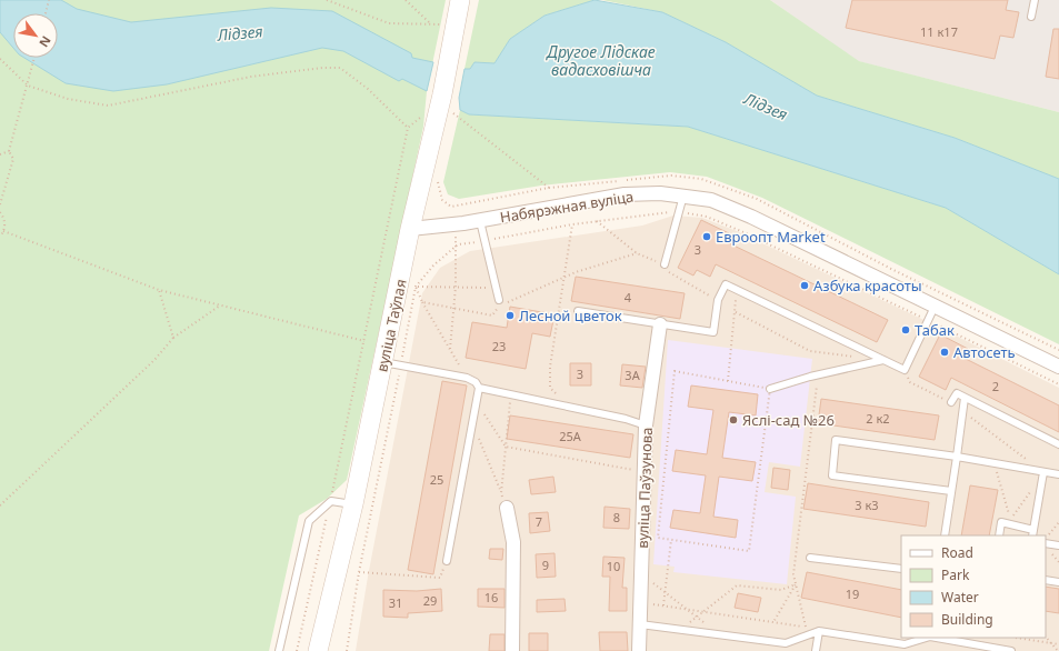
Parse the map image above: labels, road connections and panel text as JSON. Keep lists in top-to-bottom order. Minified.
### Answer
{"streets":{"main road":["вуліца Таўлая"],"street":["Набярэжная вуліца","вуліца Паўзунова"]},"crossings":[["Набярэжная вуліца","вуліца Таўлая"]],"water":["Лідзея","Другое Лідскае вадасховішча"],"places":["Евроопт Market","Азбука красоты","Лесной цветок","Табак","Автосеть","Яслі-сад №26"],"house_numbers":["11 к17","3","4","23","3","3А","2","2 к2","25А","25","3 к3","8","7","9","10","19","16","29","31"],"legend":["Road","Park","Water","Building"],"north":"bottom right"}
